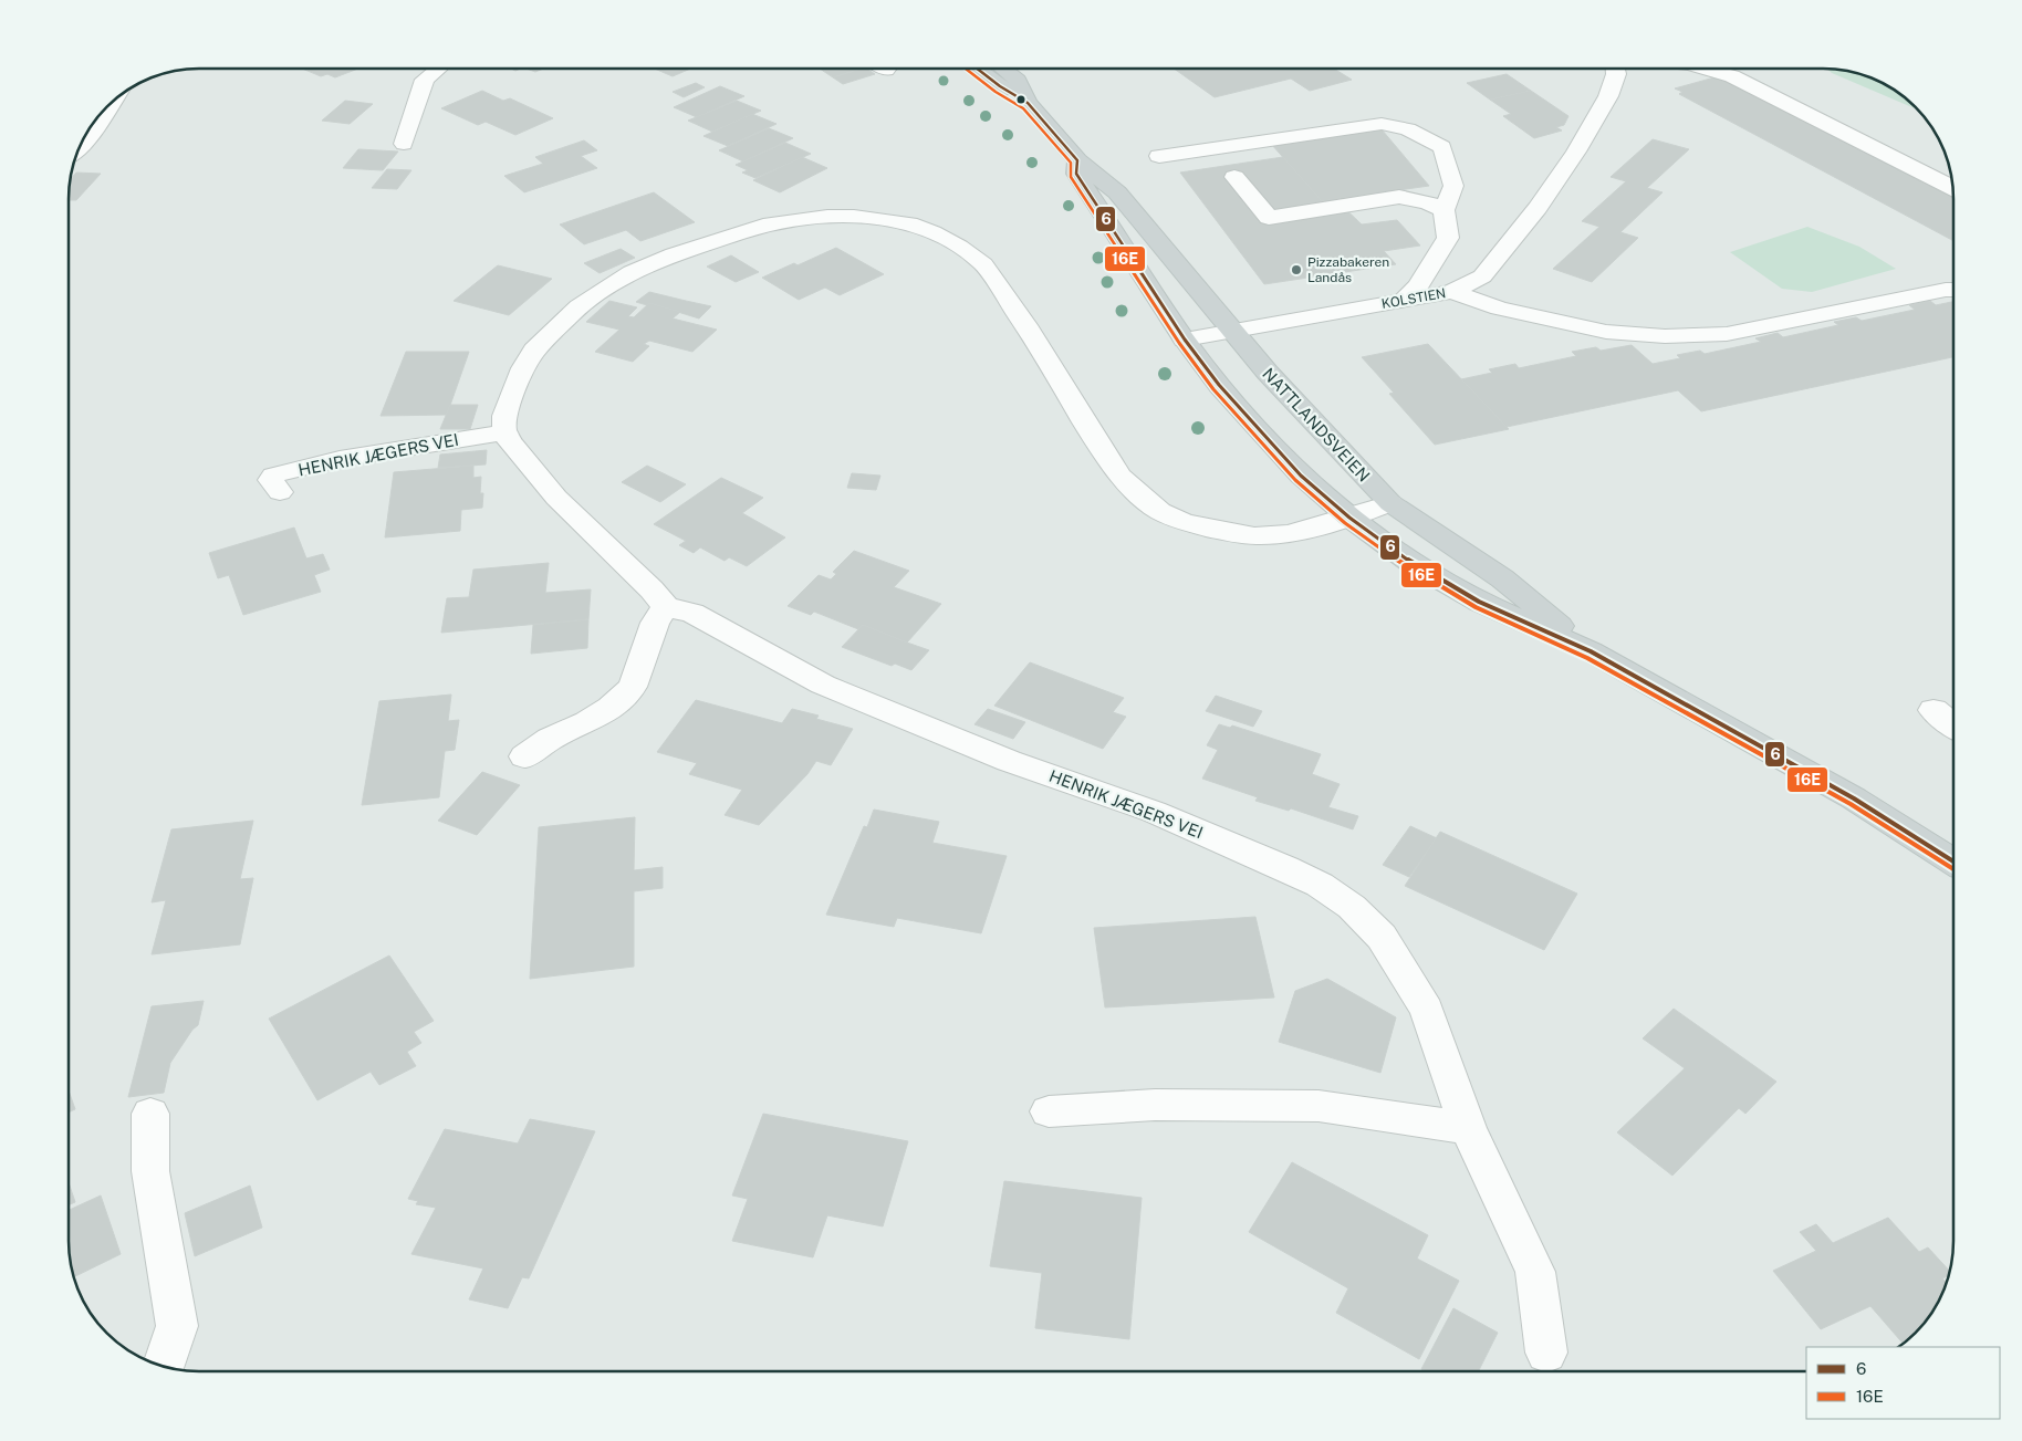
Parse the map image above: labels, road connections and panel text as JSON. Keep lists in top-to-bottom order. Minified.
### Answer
{"streets":{"main road":["NATTLANDSVEIEN"],"street":["KOLSTIEN","HENRIK JÆGERS VEI"]},"crossings":[["KOLSTIEN","NATTLANDSVEIEN"]],"places":["Pizzabakeren Landås"],"lines":["transit line 6","transit line 16E"],"legend":["6","16E"]}
